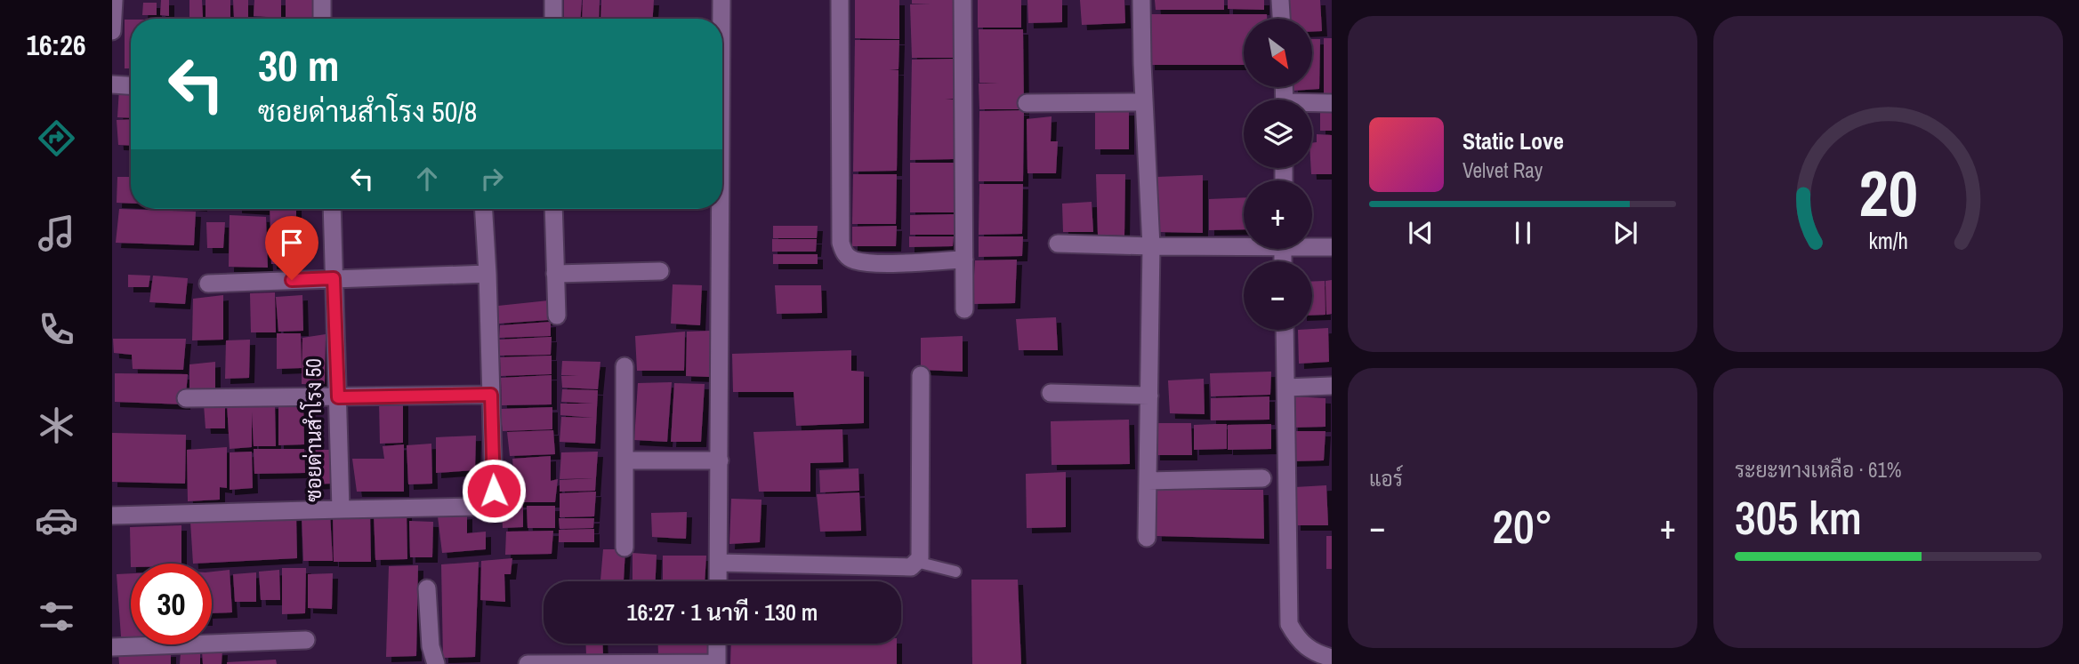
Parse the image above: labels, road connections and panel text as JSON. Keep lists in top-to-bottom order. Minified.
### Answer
{"streets":{"street":["ซอยด่านสำโรง 50"]},"north":"bottom right","page":{"tabs":"16:26","map_buttons":["+","−"],"turn":["30 m","ซอยด่านสำโรง 50/8"],"song":["Static Love","Velvet Ray"],"tile":["แอร์",["ระยะทางเหลือ · 61%","305 km"]],"heat":["−","20°","+"],"limit":"30","trip":"16:27 · 1 นาที · 130 m","gauge":["20","km/h"]}}
